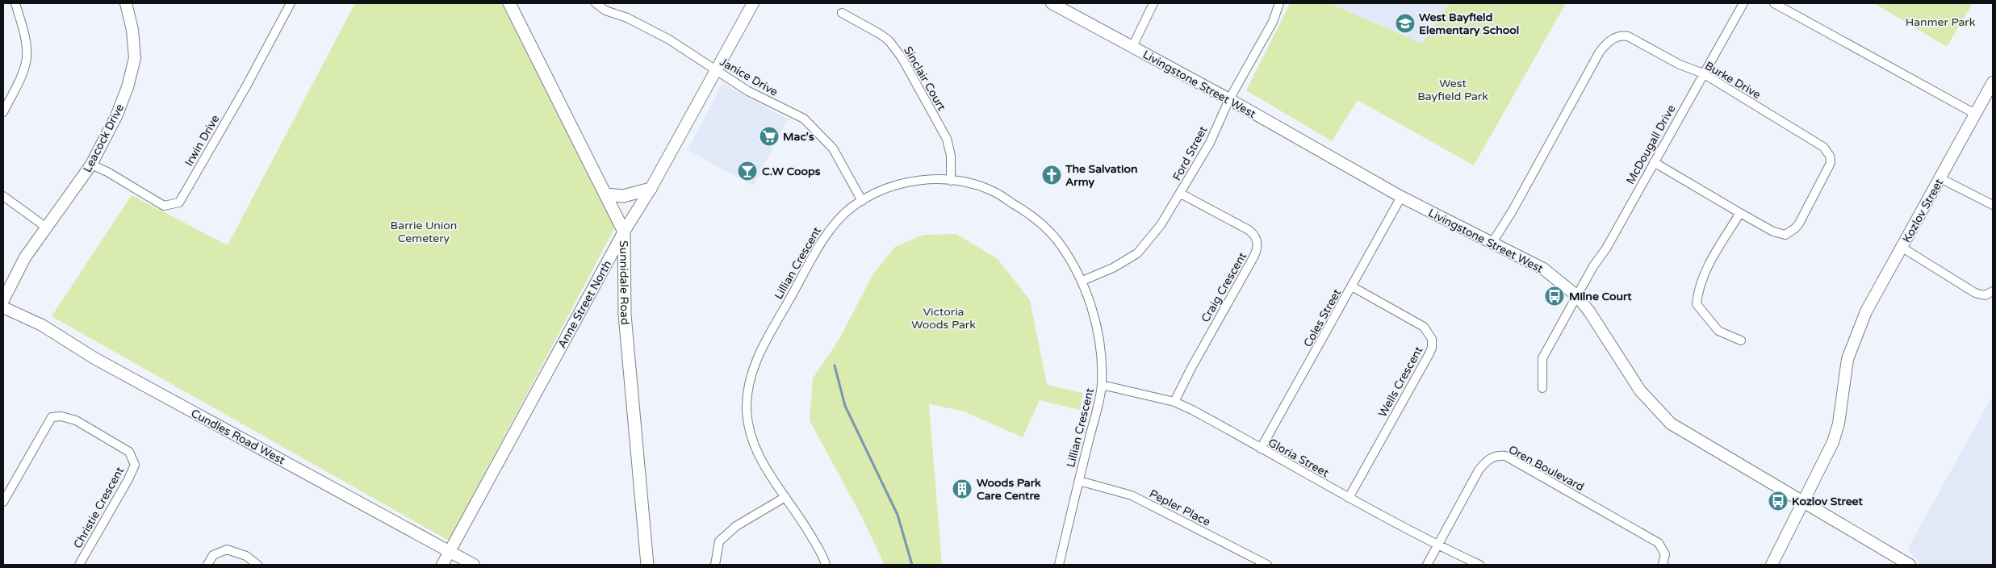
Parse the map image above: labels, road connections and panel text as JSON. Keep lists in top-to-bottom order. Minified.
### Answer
{"streets":{"main road":["Sunnidale Road"],"street":["Janice Drive","Sinclair Court","Burke Drive","Livingstone Street West","Leacock Drive","Irwin Drive","McDougall Drive","Ford Street","Kozlov Street","Lillian Crescent","Craig Crescent","Anne Street North","Coles Street","Wells Crescent","Cundles Road West","Gloria Street","Oren Boulevard","Christie Crescent","Pepler Place"]},"crossings":[["Janice Drive","Lillian Crescent"],["Janice Drive","Anne Street North"],["Sinclair Court","Lillian Crescent"],["Burke Drive","Livingstone Street West"],["Burke Drive","McDougall Drive"],["Livingstone Street West","McDougall Drive"],["Livingstone Street West","Ford Street"],["Livingstone Street West","Kozlov Street"],["Livingstone Street West","Coles Street"],["Leacock Drive","Irwin Drive"],["Ford Street","Lillian Crescent"],["Ford Street","Craig Crescent"],["Lillian Crescent","Gloria Street"],["Lillian Crescent","Pepler Place"],["Sunnidale Road","Anne Street North"],["Craig Crescent","Gloria Street"],["Anne Street North","Cundles Road West"],["Coles Street","Wells Crescent"],["Coles Street","Gloria Street"],["Wells Crescent","Gloria Street"],["Gloria Street","Oren Boulevard"]],"parks":["Hanmer Park","West Bayfield Park","Barrie Union Cemetery","Victoria Woods Park"],"places":{"school or university":["West Bayfield Elementary School"],"supermarket":["Mac's"],"bar":["C.W Coops"],"church":["The Salvation Army"],"bus stop":["Milne Court","Kozlov Street"],"building":["Woods Park Care Centre"]}}
